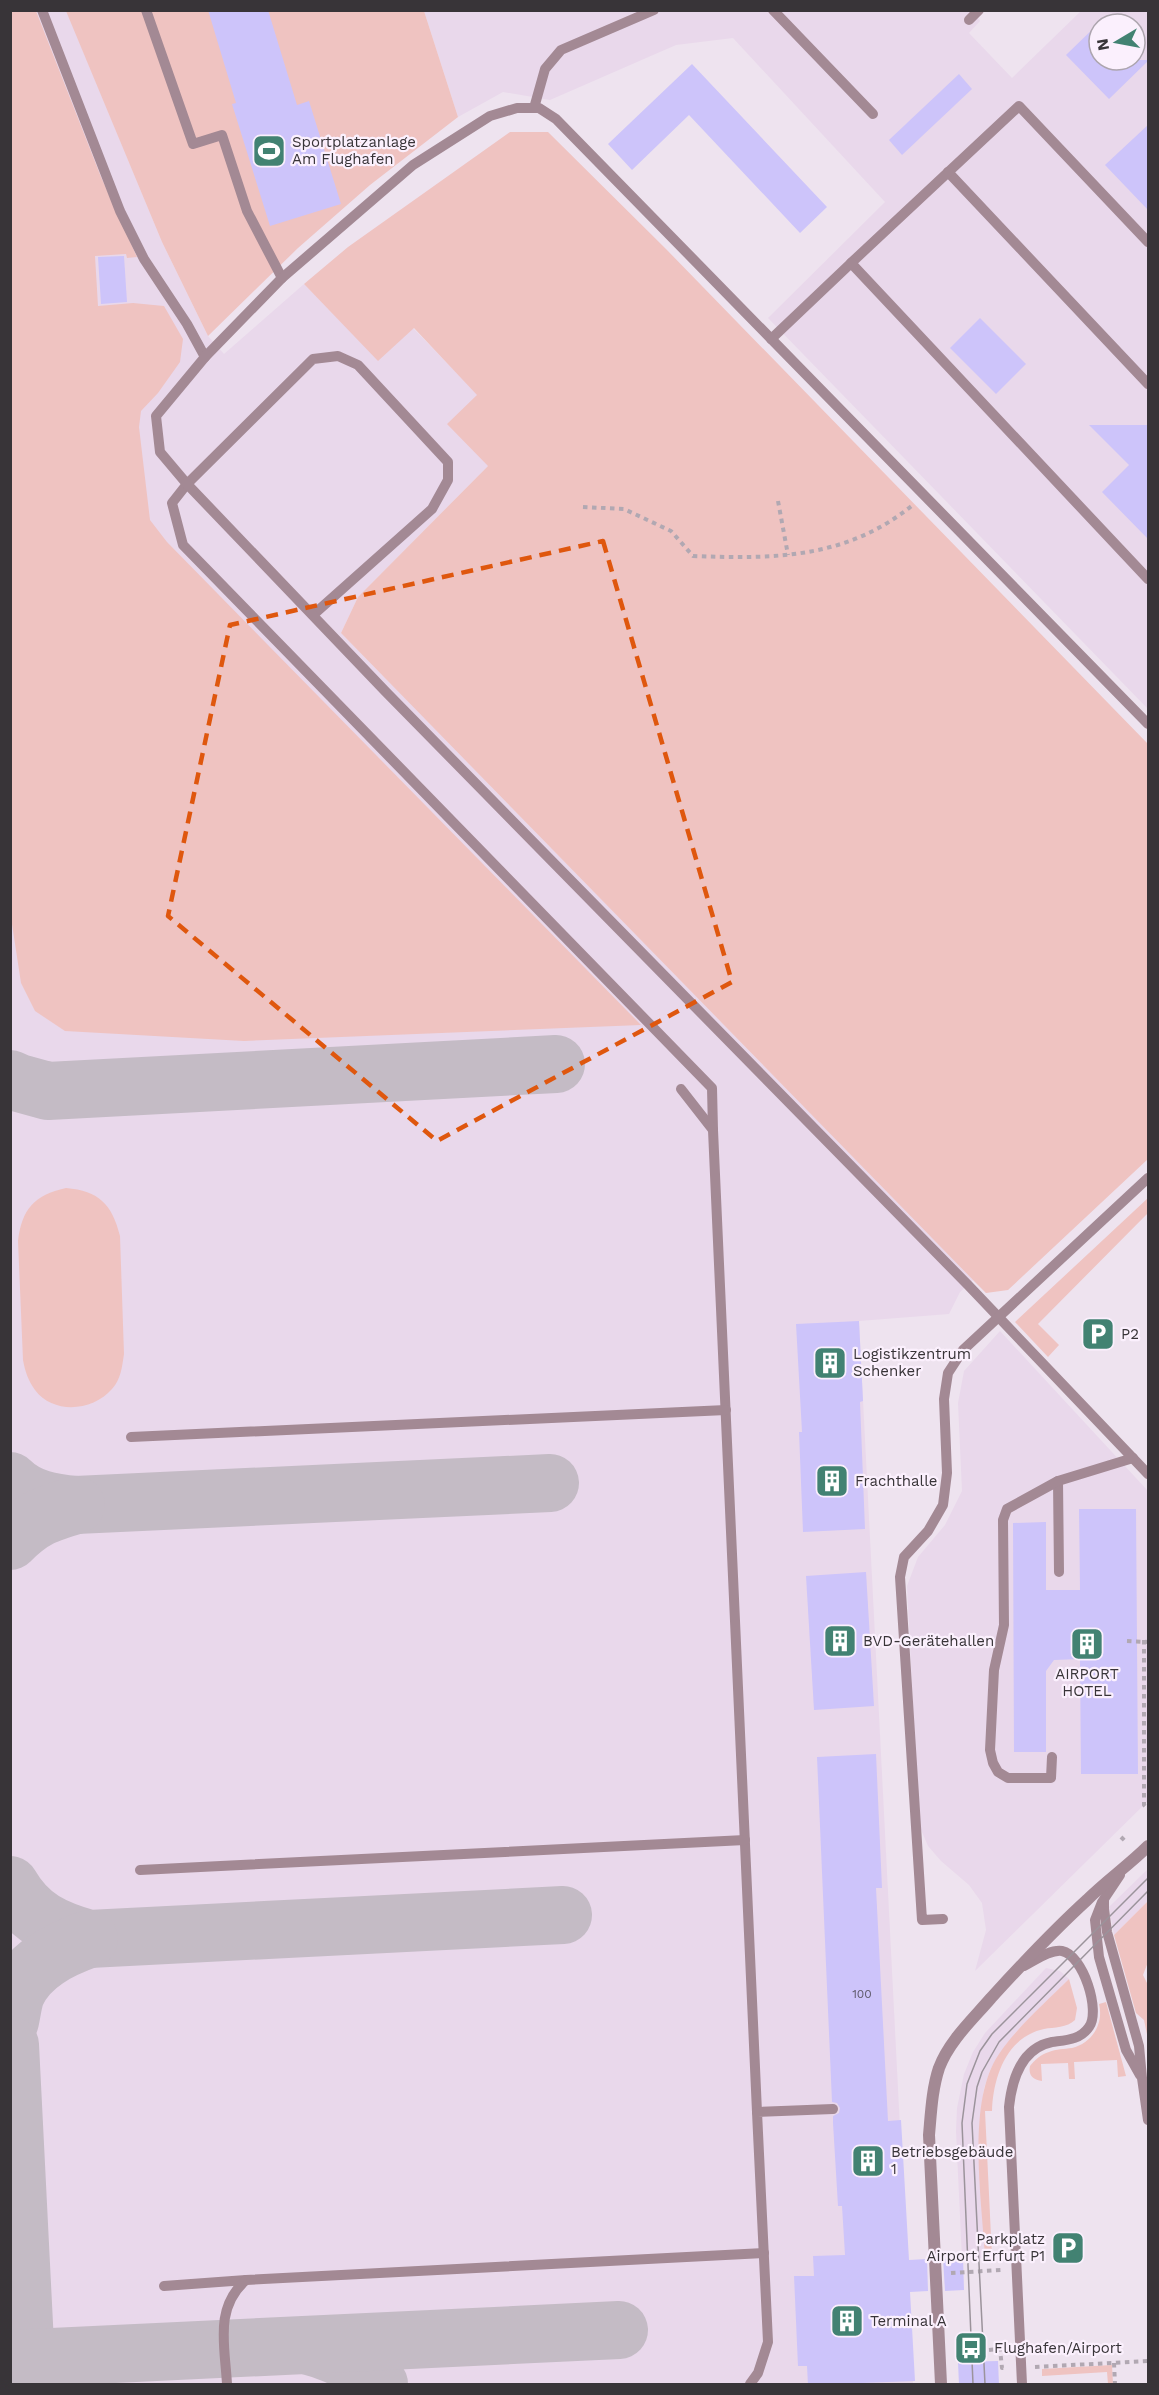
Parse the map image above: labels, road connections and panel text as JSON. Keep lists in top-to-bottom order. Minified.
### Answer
{"places":{"sports":["Sportplatzanlage Am Flughafen"],"parking":["P2","Parkplatz Airport Erfurt P1"],"building":["Logistikzentrum Schenker","Frachthalle","BVD-Gerätehallen","AIRPORT HOTEL","Betriebsgebäude 1","Terminal A"],"bus stop":["Flughafen/Airport"]},"house_numbers":["100"],"north":"left"}
